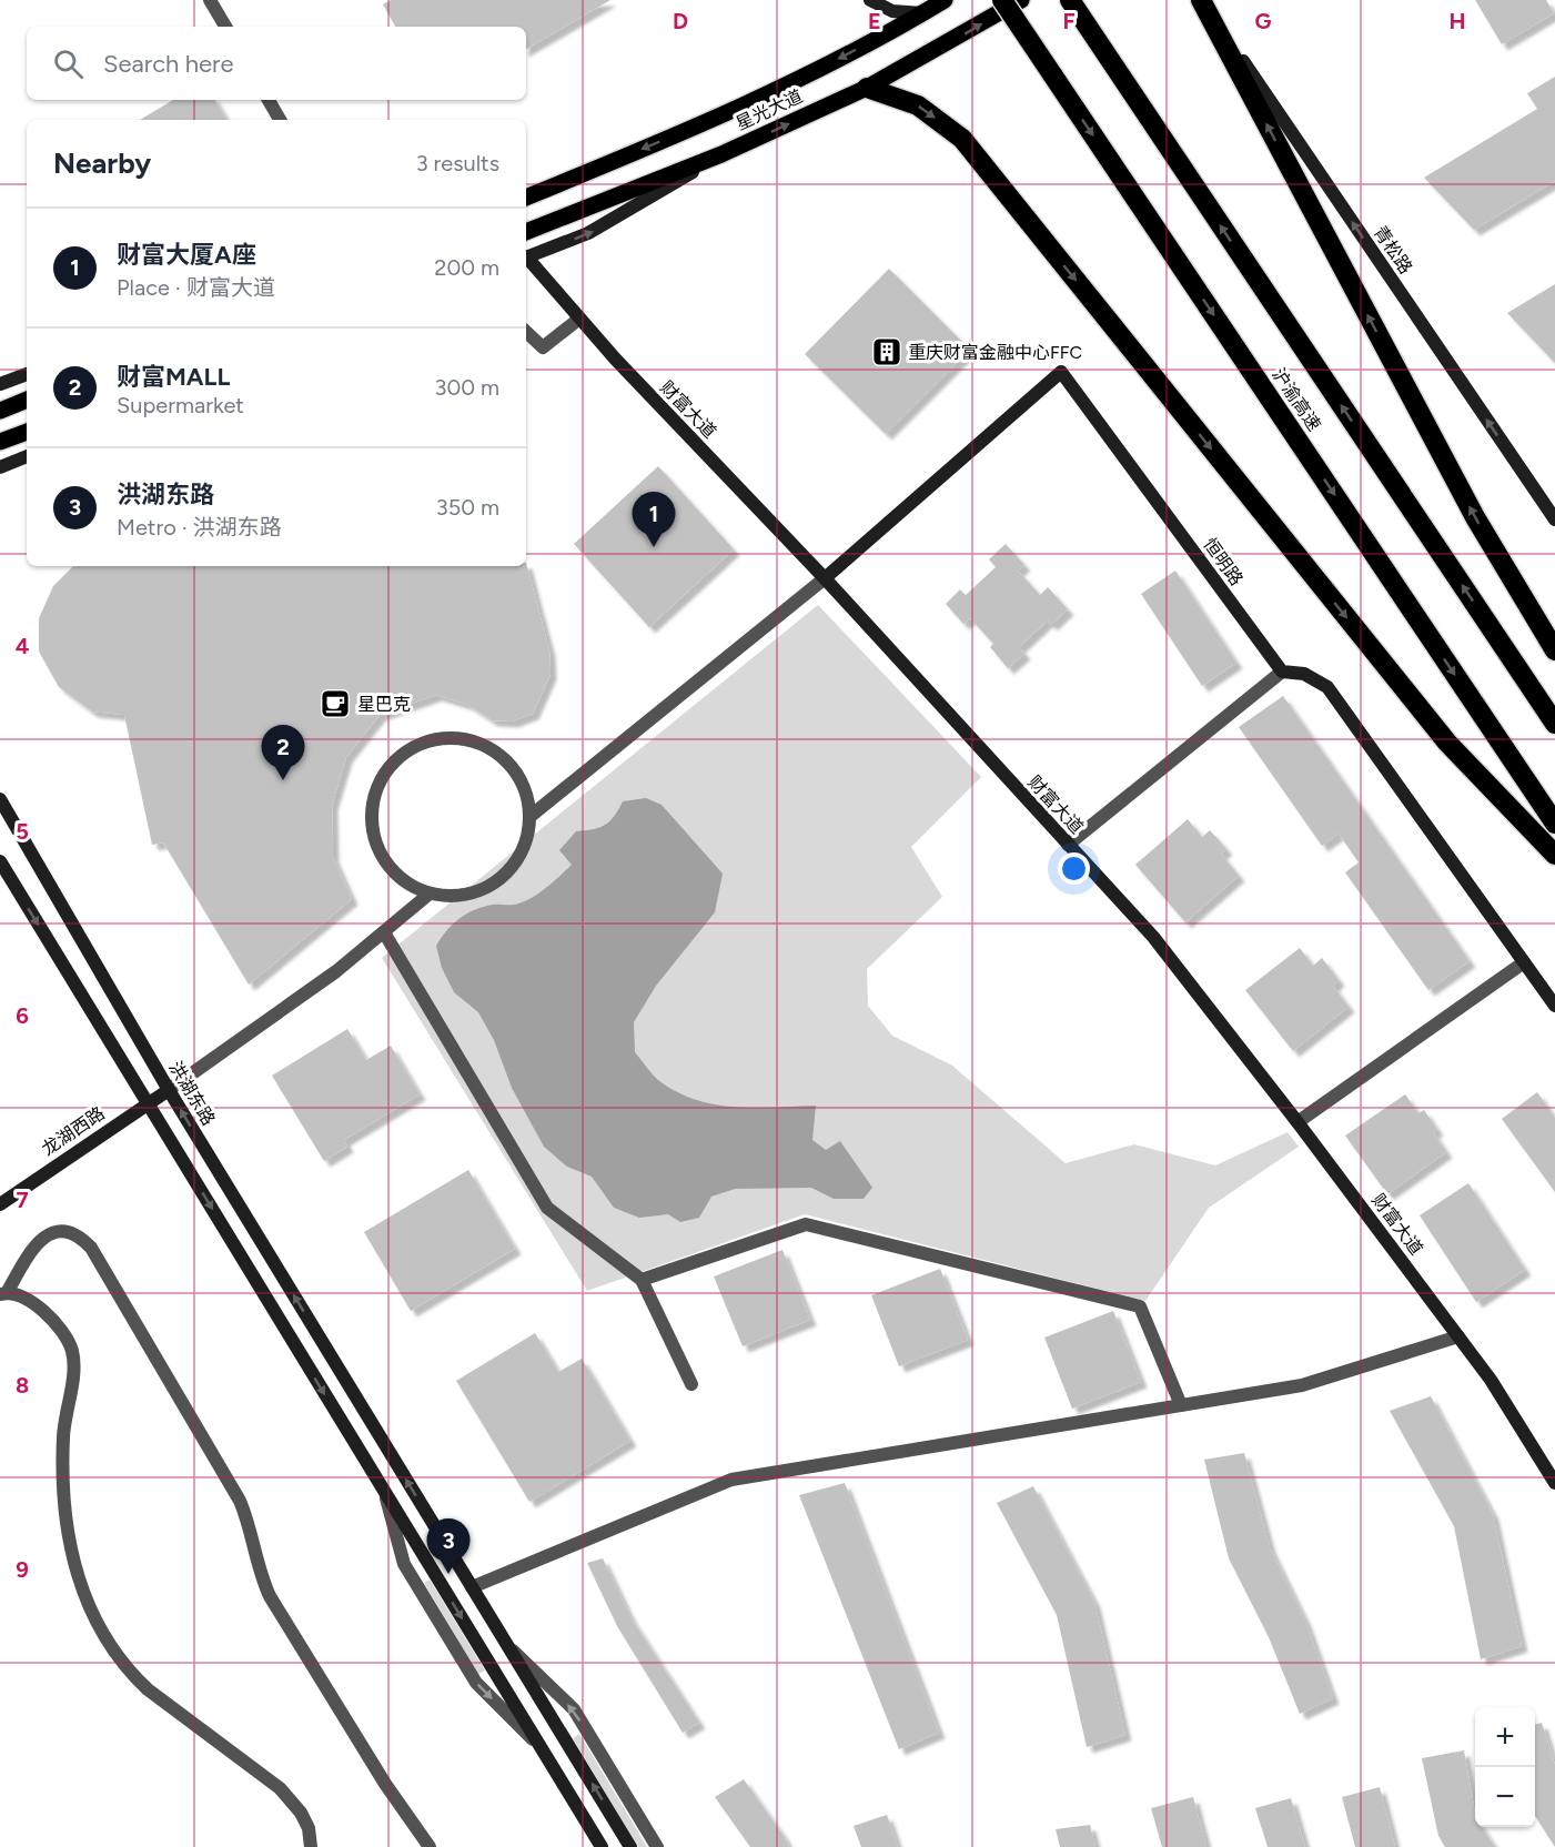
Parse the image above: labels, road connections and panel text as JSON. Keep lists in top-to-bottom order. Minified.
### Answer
{"streets":{"highway":["沪渝高速"],"main road":["星光大道"],"street":["青松路","财富大道","恒明路","洪湖东路","龙湖西路"]},"crossings":[["财富大道","恒明路"],["洪湖东路","龙湖西路"]],"one_way":["青松路"],"places":{"building":["重庆财富金融中心FFC"],"cafe":["星巴克"]},"page":{"search":"Search here","heading":["Nearby","3 results"],"list":[{"mark":"1","name":"财富大厦A座","note":"Place · 财富大道","value":"200 m"},{"mark":"2","name":"财富MALL","note":"Supermarket","value":"300 m"},{"mark":"3","name":"洪湖东路","note":"Metro · 洪湖东路","value":"350 m"}],"pins":["1","2","3"],"map_buttons":["+","−"]},"grid":{"columns":["D","E","F","G","H"],"rows":["4","5","6","7","8","9"]}}
